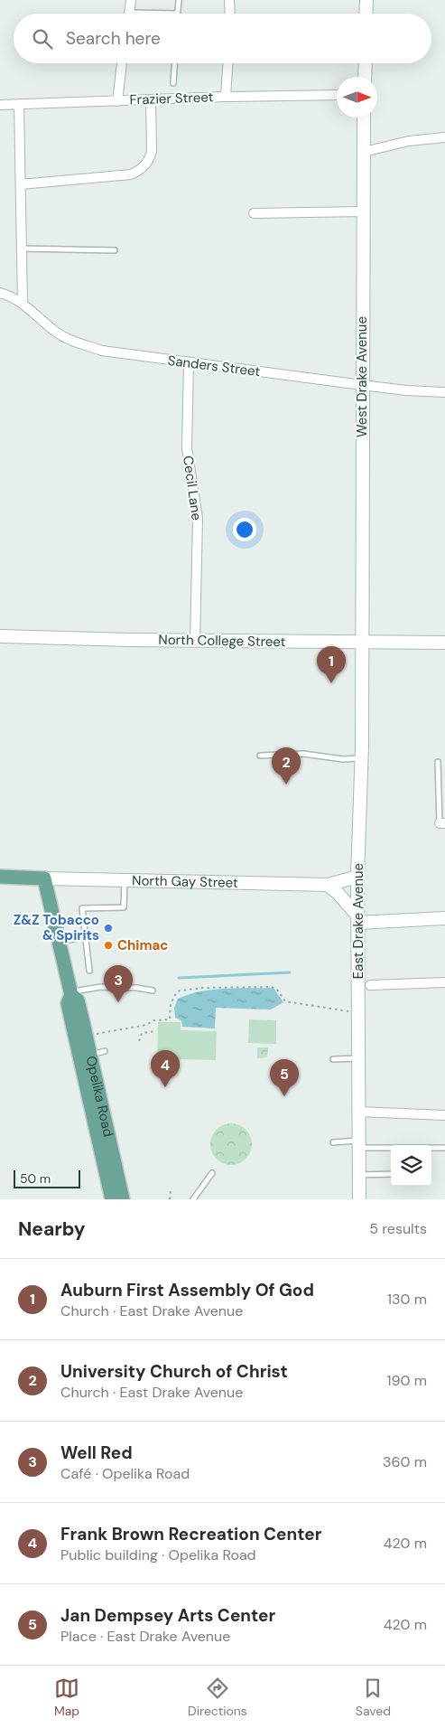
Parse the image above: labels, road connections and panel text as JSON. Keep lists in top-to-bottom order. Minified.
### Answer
{"streets":{"main road":["North Gay Street","Opelika Road"],"street":["Frazier Street","Sanders Street","West Drake Avenue","Cecil Lane","North College Street","East Drake Avenue"]},"crossings":[["Sanders Street","West Drake Avenue"],["Sanders Street","Cecil Lane"],["West Drake Avenue","North College Street"],["West Drake Avenue","East Drake Avenue"],["Cecil Lane","North College Street"],["North College Street","East Drake Avenue"],["North Gay Street","East Drake Avenue"],["North Gay Street","Opelika Road"]],"places":["Z&Z Tobacco & Spirits","Chimac"],"scale_bar":"50 m","north":"right","page":{"search":"Search here","pins":["1","2","3","4","5"],"scale":"50 m","heading":["Nearby","5 results"],"list":[{"mark":"1","name":"Auburn First Assembly Of God","note":"Church · East Drake Avenue","value":"130 m"},{"mark":"2","name":"University Church of Christ","note":"Church · East Drake Avenue","value":"190 m"},{"mark":"3","name":"Well Red","note":"Café · Opelika Road","value":"360 m"},{"mark":"4","name":"Frank Brown Recreation Center","note":"Public building · Opelika Road","value":"420 m"},{"mark":"5","name":"Jan Dempsey Arts Center","note":"Place · East Drake Avenue","value":"420 m"}],"nav":["Map","Directions","Saved"]}}
